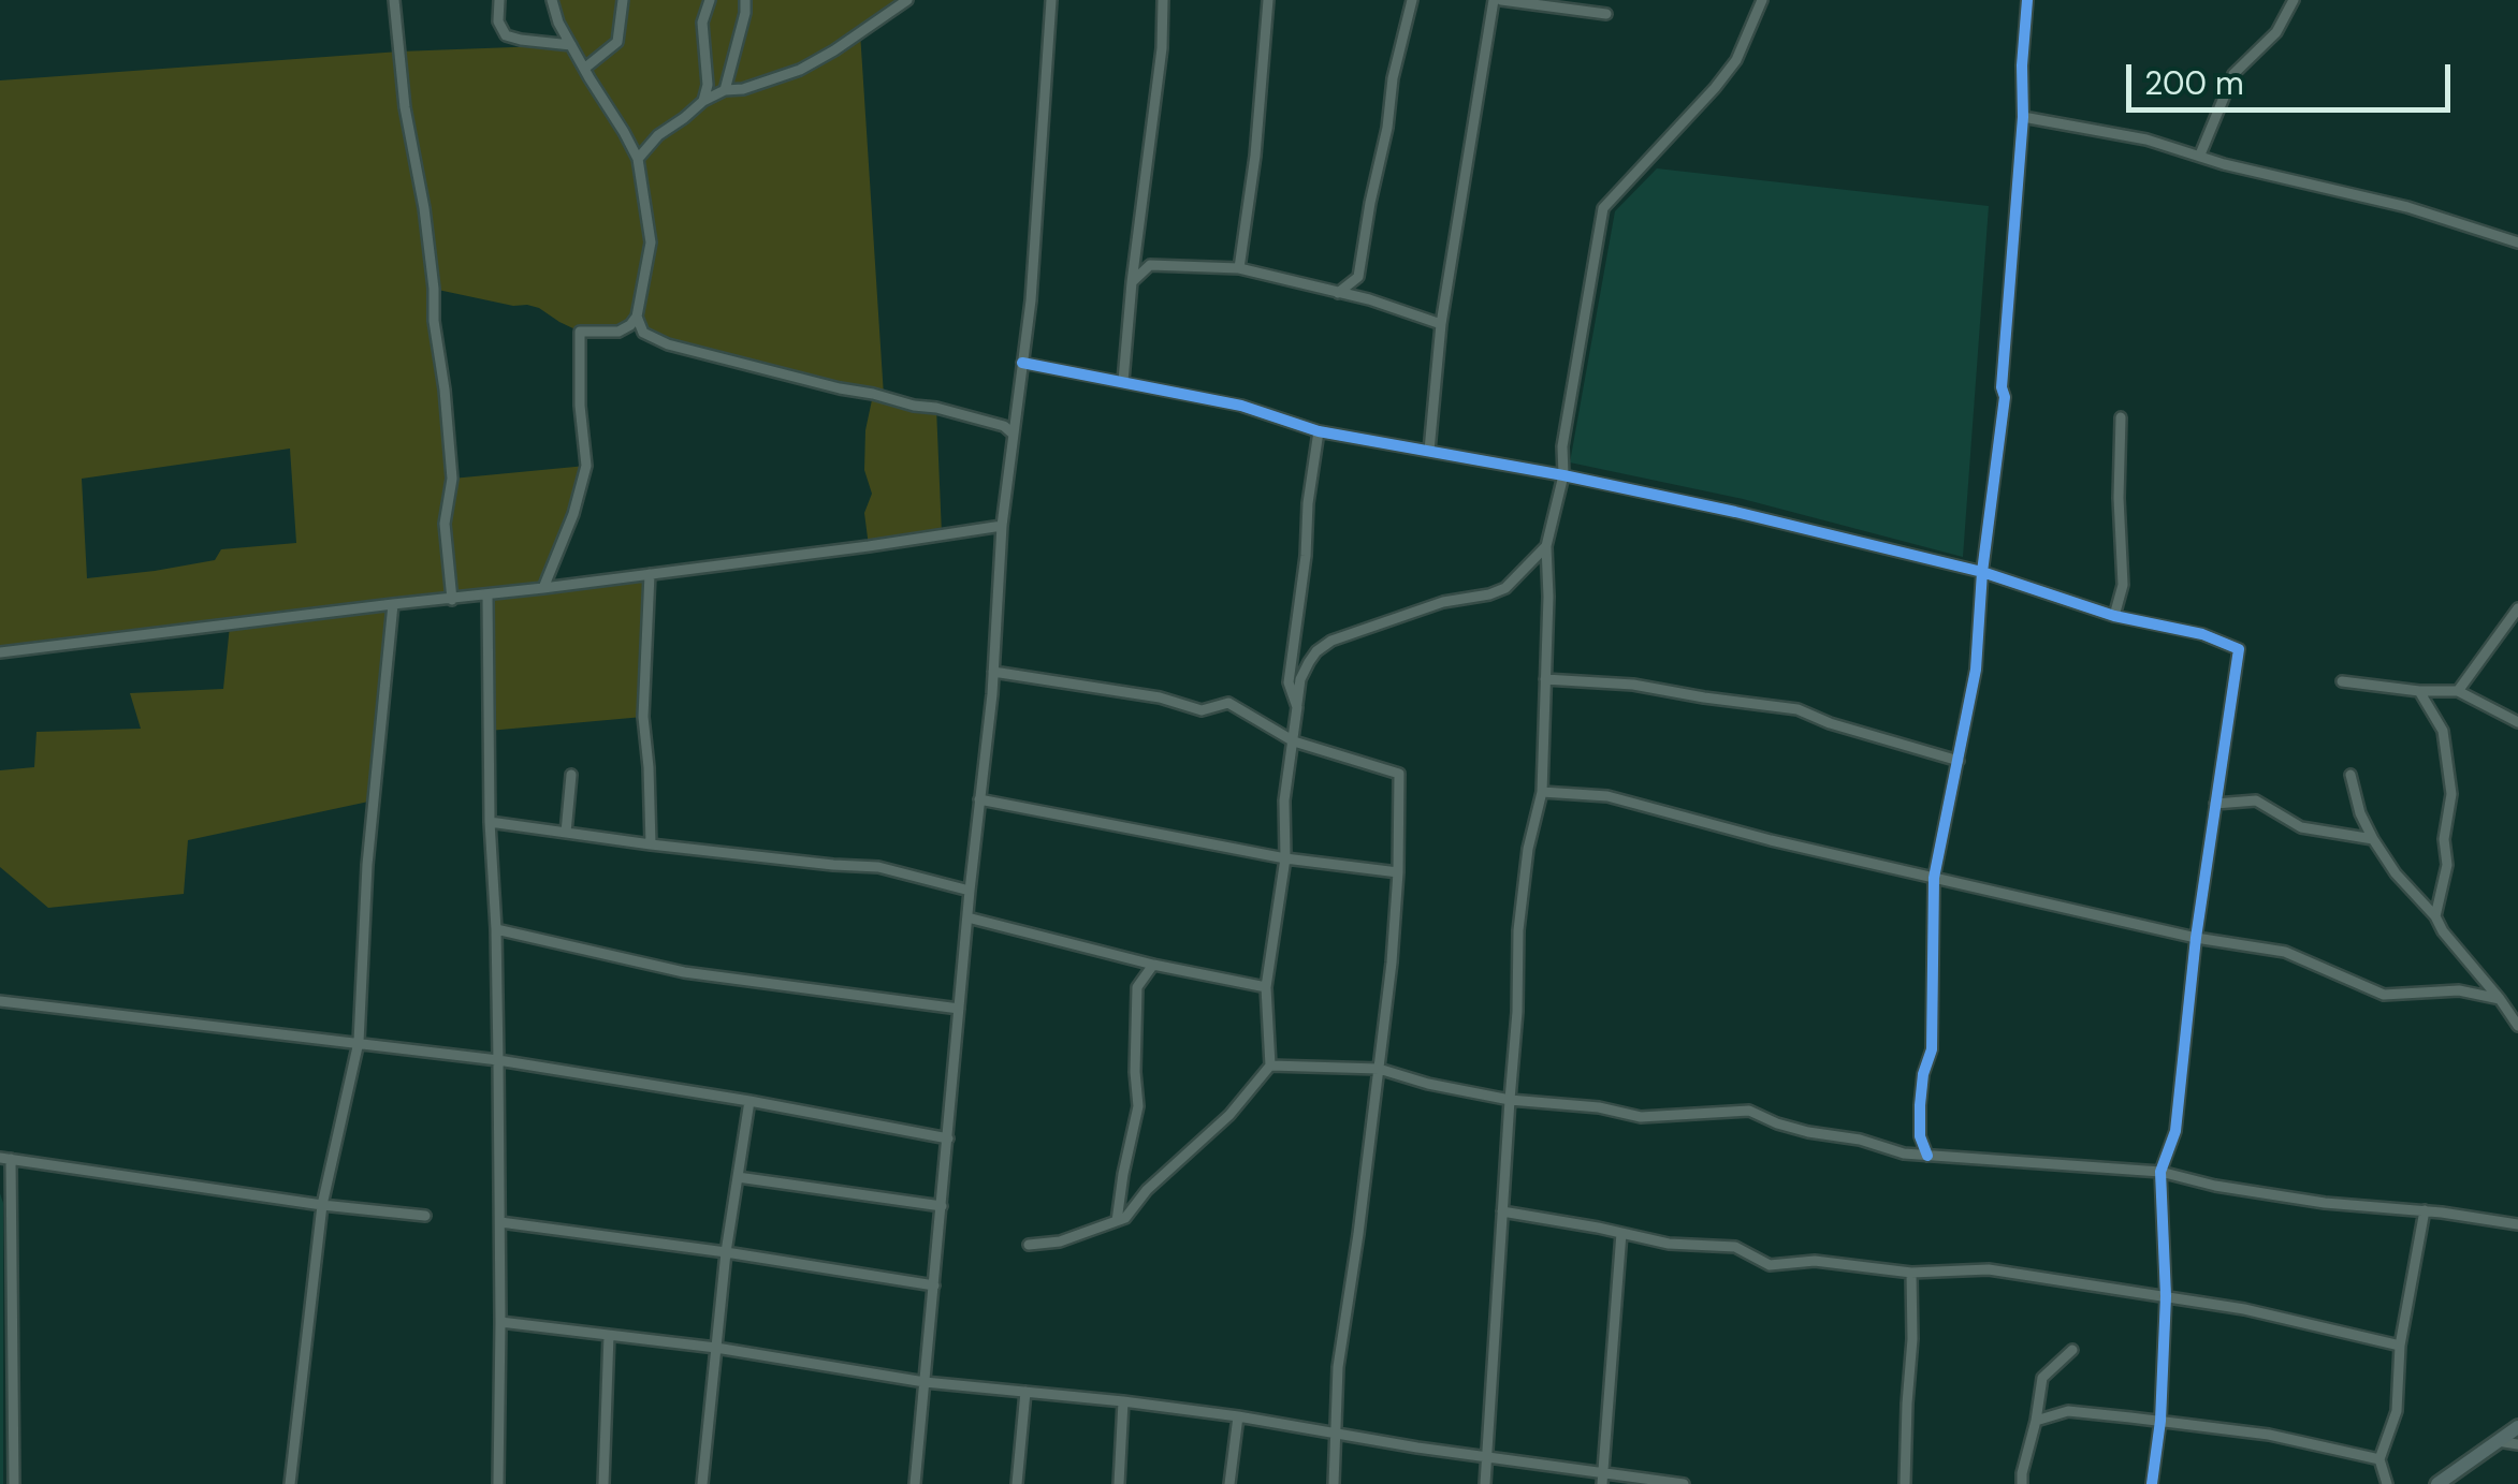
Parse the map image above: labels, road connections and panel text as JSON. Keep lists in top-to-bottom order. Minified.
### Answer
{"scale_bar":"200 m"}
